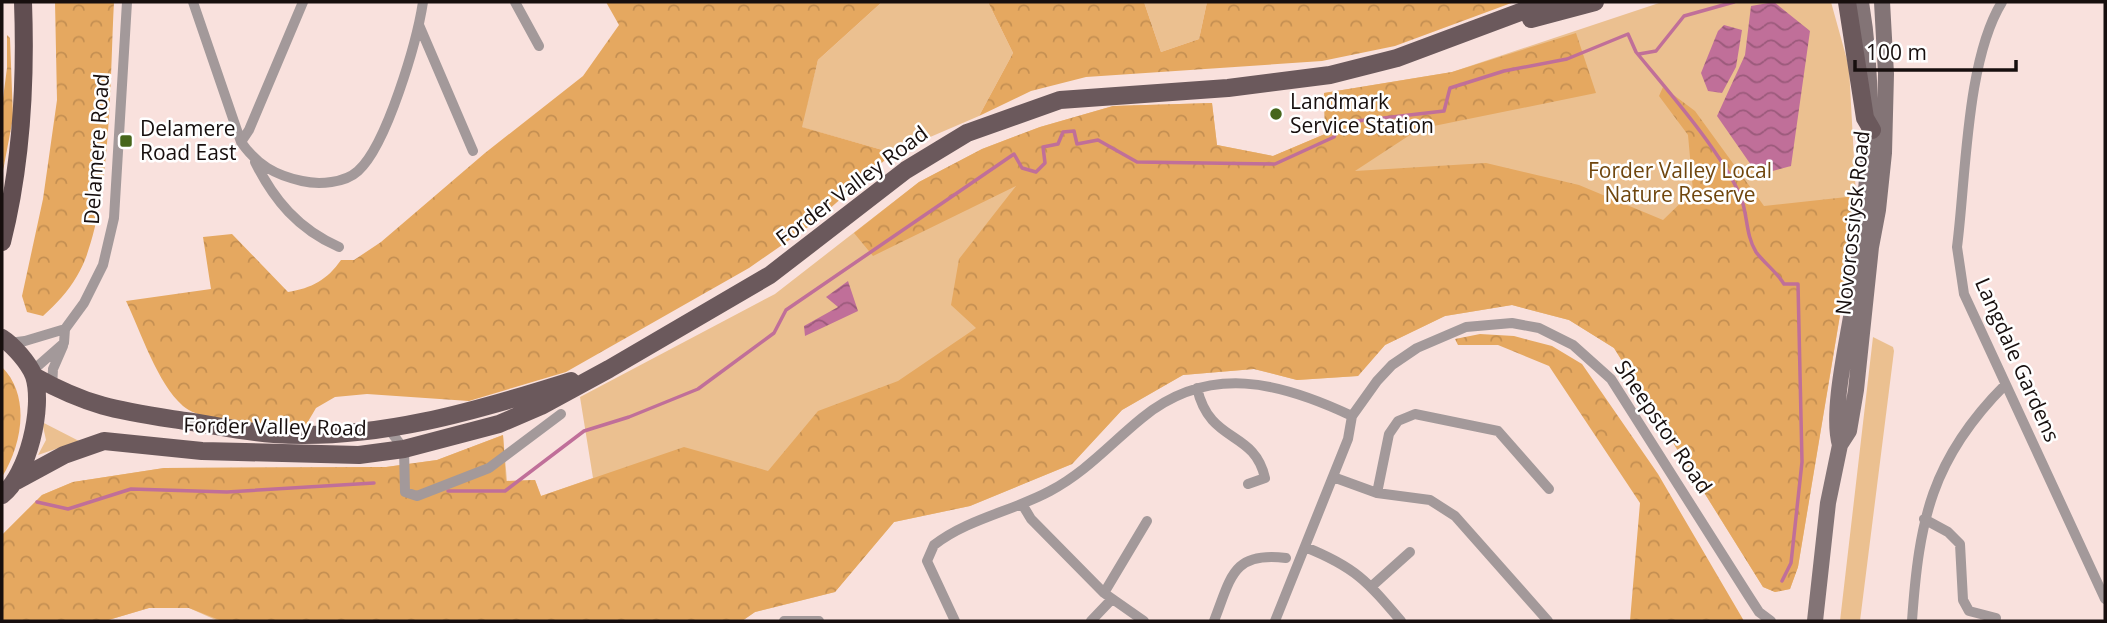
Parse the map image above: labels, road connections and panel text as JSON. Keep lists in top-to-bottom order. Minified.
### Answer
{"streets":{"main road":["Forder Valley Road","Novorossiysk Road"],"street":["Delamere Road","Langdale Gardens","Sheepstor Road"]},"parks":["Forder Valley Local Nature Reserve"],"places":{"other":["Landmark Service Station"],"transit":["Delamere Road East"]},"scale_bar":"100 m"}
